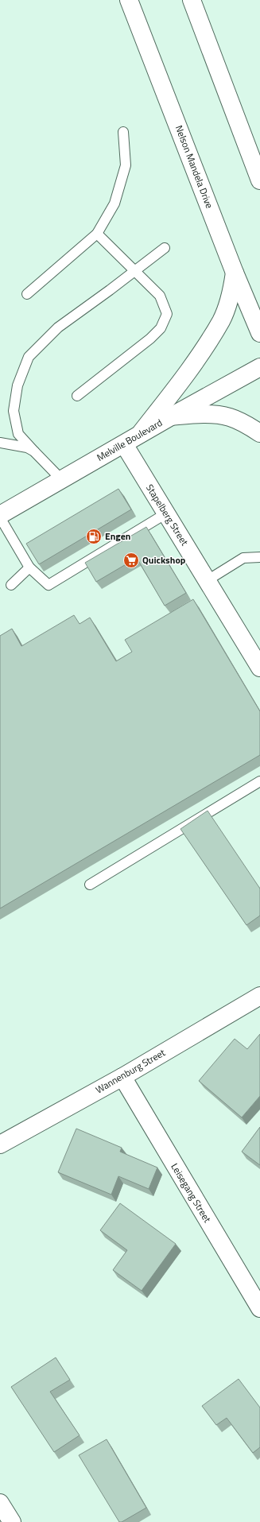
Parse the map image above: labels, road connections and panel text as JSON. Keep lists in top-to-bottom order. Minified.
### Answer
{"streets":{"main road":["Nelson Mandela Drive","Melville Boulevard","Stapelberg Street","Wannenburg Street","Leisegang Street"]},"crossings":[["Melville Boulevard","Stapelberg Street"],["Wannenburg Street","Leisegang Street"]],"places":{"fuel station":["Engen"],"supermarket":["Quickshop"]}}
